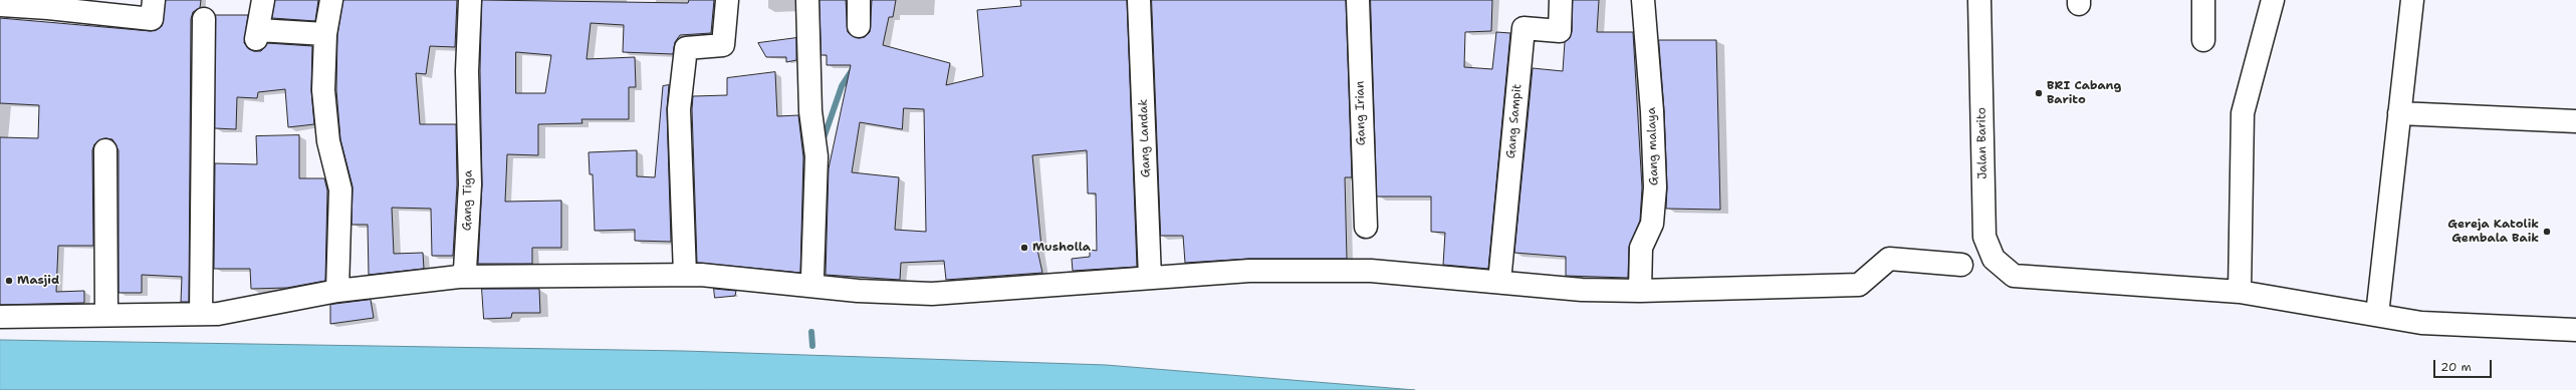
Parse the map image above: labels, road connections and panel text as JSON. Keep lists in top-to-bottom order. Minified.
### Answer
{"streets":{"street":["Gang Irian","Gang Sampit","Gang Landak","Jalan Barito","Gang malaya","Gang Tiga"]},"places":["BRI Cabang Barito","Gereja Katolik Gembala Baik","Musholla","Masjid"],"scale_bar":"20 m"}
